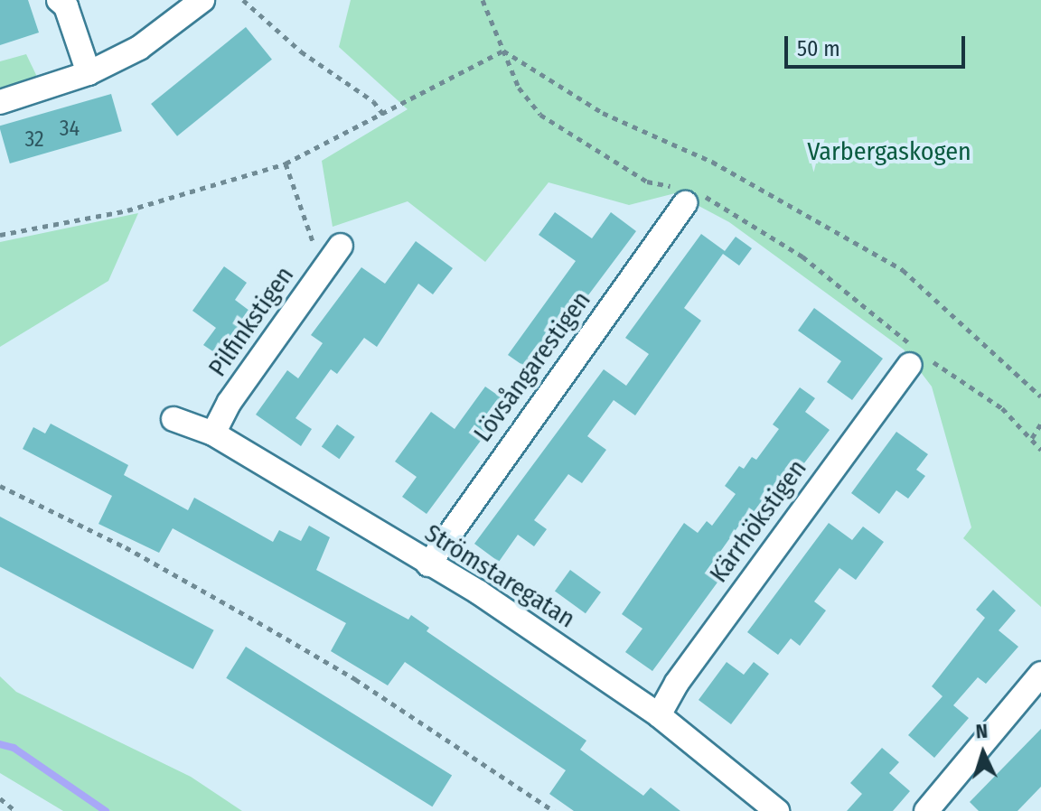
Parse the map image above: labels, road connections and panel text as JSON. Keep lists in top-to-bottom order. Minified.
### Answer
{"streets":{"street":["Pilfinkstigen","Lövsångarestigen","Kärrhökstigen","Strömstaregatan"]},"crossings":[["Pilfinkstigen","Strömstaregatan"],["Lövsångarestigen","Strömstaregatan"],["Kärrhökstigen","Strömstaregatan"]],"parks":["Varbergaskogen"],"house_numbers":["34","32"],"scale_bar":"50 m","north":"top"}
